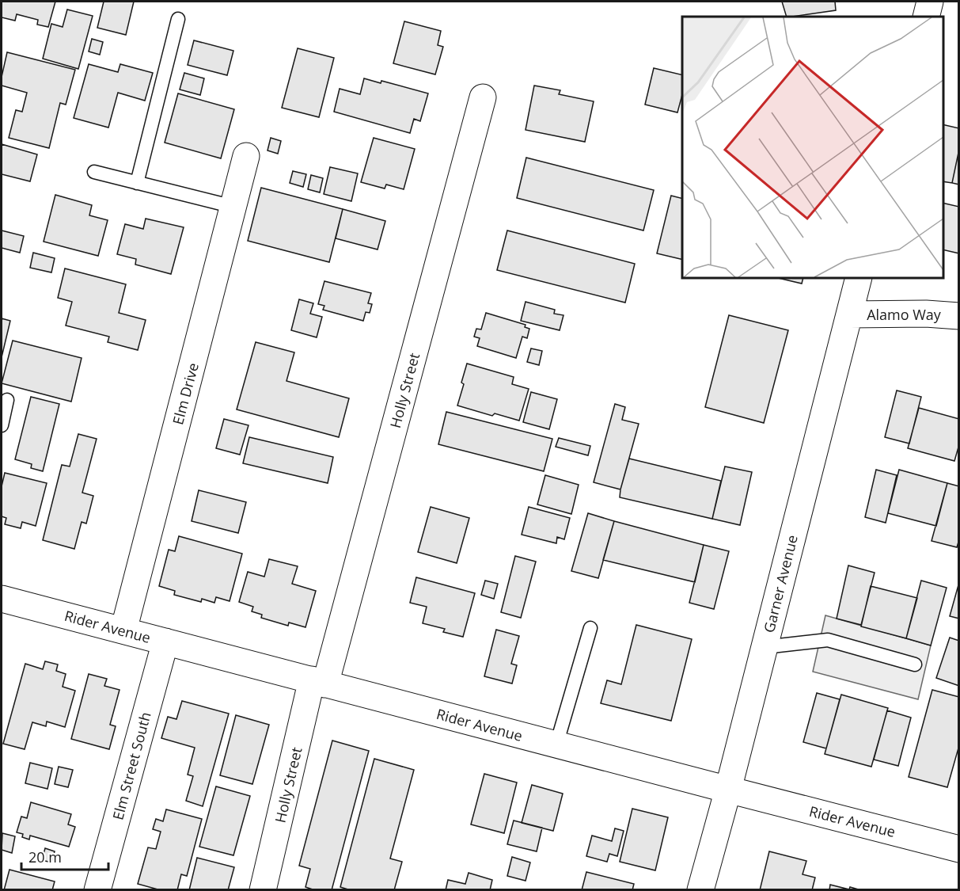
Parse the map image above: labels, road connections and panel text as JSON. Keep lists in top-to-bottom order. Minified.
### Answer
{"streets":{"street":["Alamo Way","Holly Street","Elm Drive","Garner Avenue","Rider Avenue","Elm Street South"]},"crossings":[["Alamo Way","Garner Avenue"],["Holly Street","Rider Avenue"],["Elm Drive","Rider Avenue"],["Garner Avenue","Rider Avenue"],["Rider Avenue","Elm Street South"]],"scale_bar":"20 m"}
